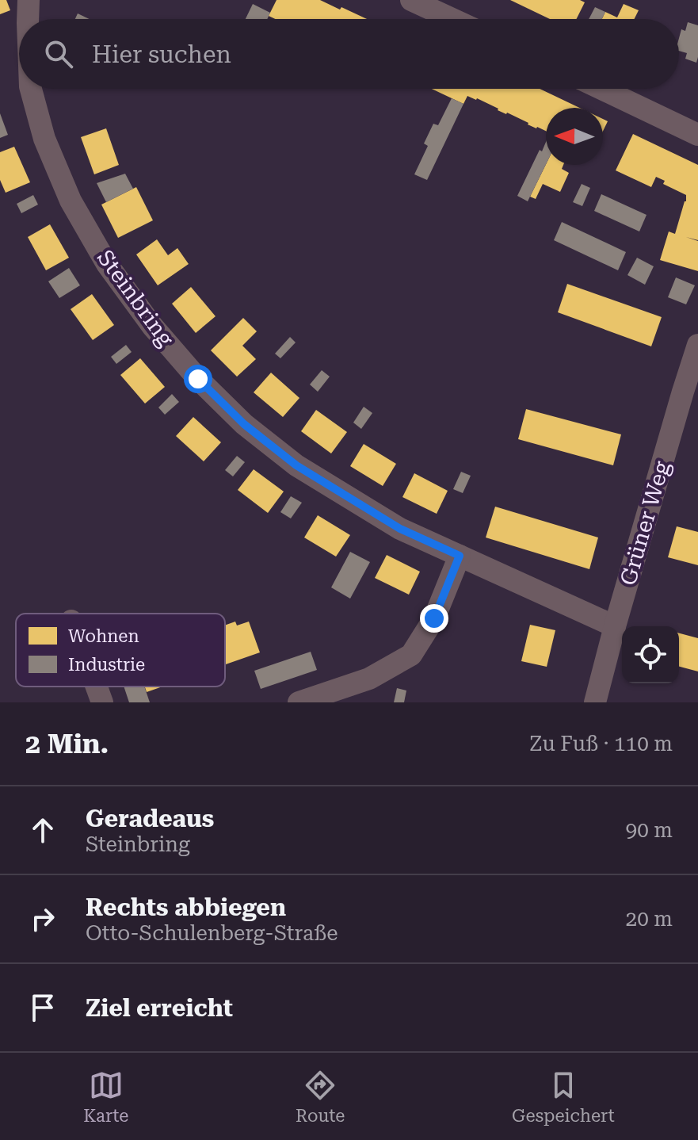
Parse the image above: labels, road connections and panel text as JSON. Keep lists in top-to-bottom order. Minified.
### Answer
{"streets":{"street":["Steinbring","Grüner Weg"]},"crossings":[["Steinbring","Grüner Weg"]],"legend":["Wohnen","Industrie"],"north":"left","page":{"search":"Hier suchen","heading":["2 Min.","Zu Fuß · 110 m"],"list":[["Geradeaus","Steinbring","90 m"],["Rechts abbiegen","Otto-Schulenberg-Straße","20 m"],"Ziel erreicht"],"nav":["Karte","Route","Gespeichert"]}}
